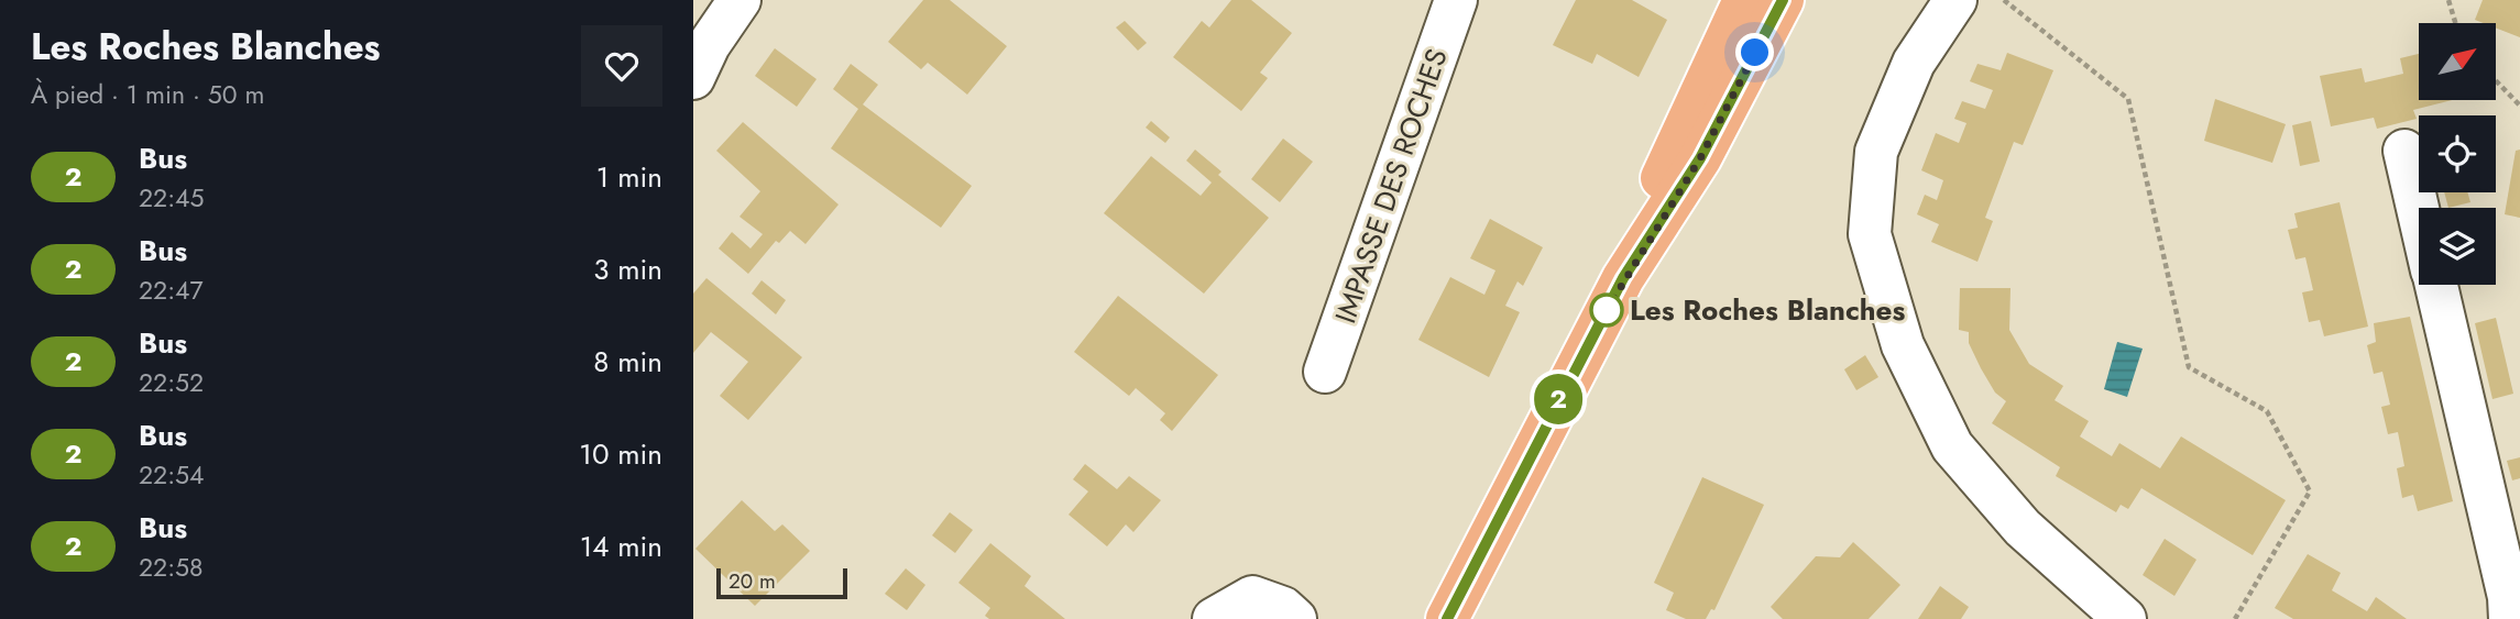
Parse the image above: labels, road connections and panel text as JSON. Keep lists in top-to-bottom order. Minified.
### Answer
{"streets":{"street":["IMPASSE DES ROCHES"]},"places":["Les Roches Blanches"],"lines":["bus line 2"],"scale_bar":"20 m","north":"top right","page":{"heading":["Les Roches Blanches","À pied · 1 min · 50 m"],"on_map":"2","list":[{"mark":"2","name":"Bus","note":"22:45","value":"1 min"},{"mark":"2","name":"Bus","note":"22:47","value":"3 min"},{"mark":"2","name":"Bus","note":"22:52","value":"8 min"},{"mark":"2","name":"Bus","note":"22:54","value":"10 min"},{"mark":"2","name":"Bus","note":"22:58","value":"14 min"}],"scale":"20 m"}}
